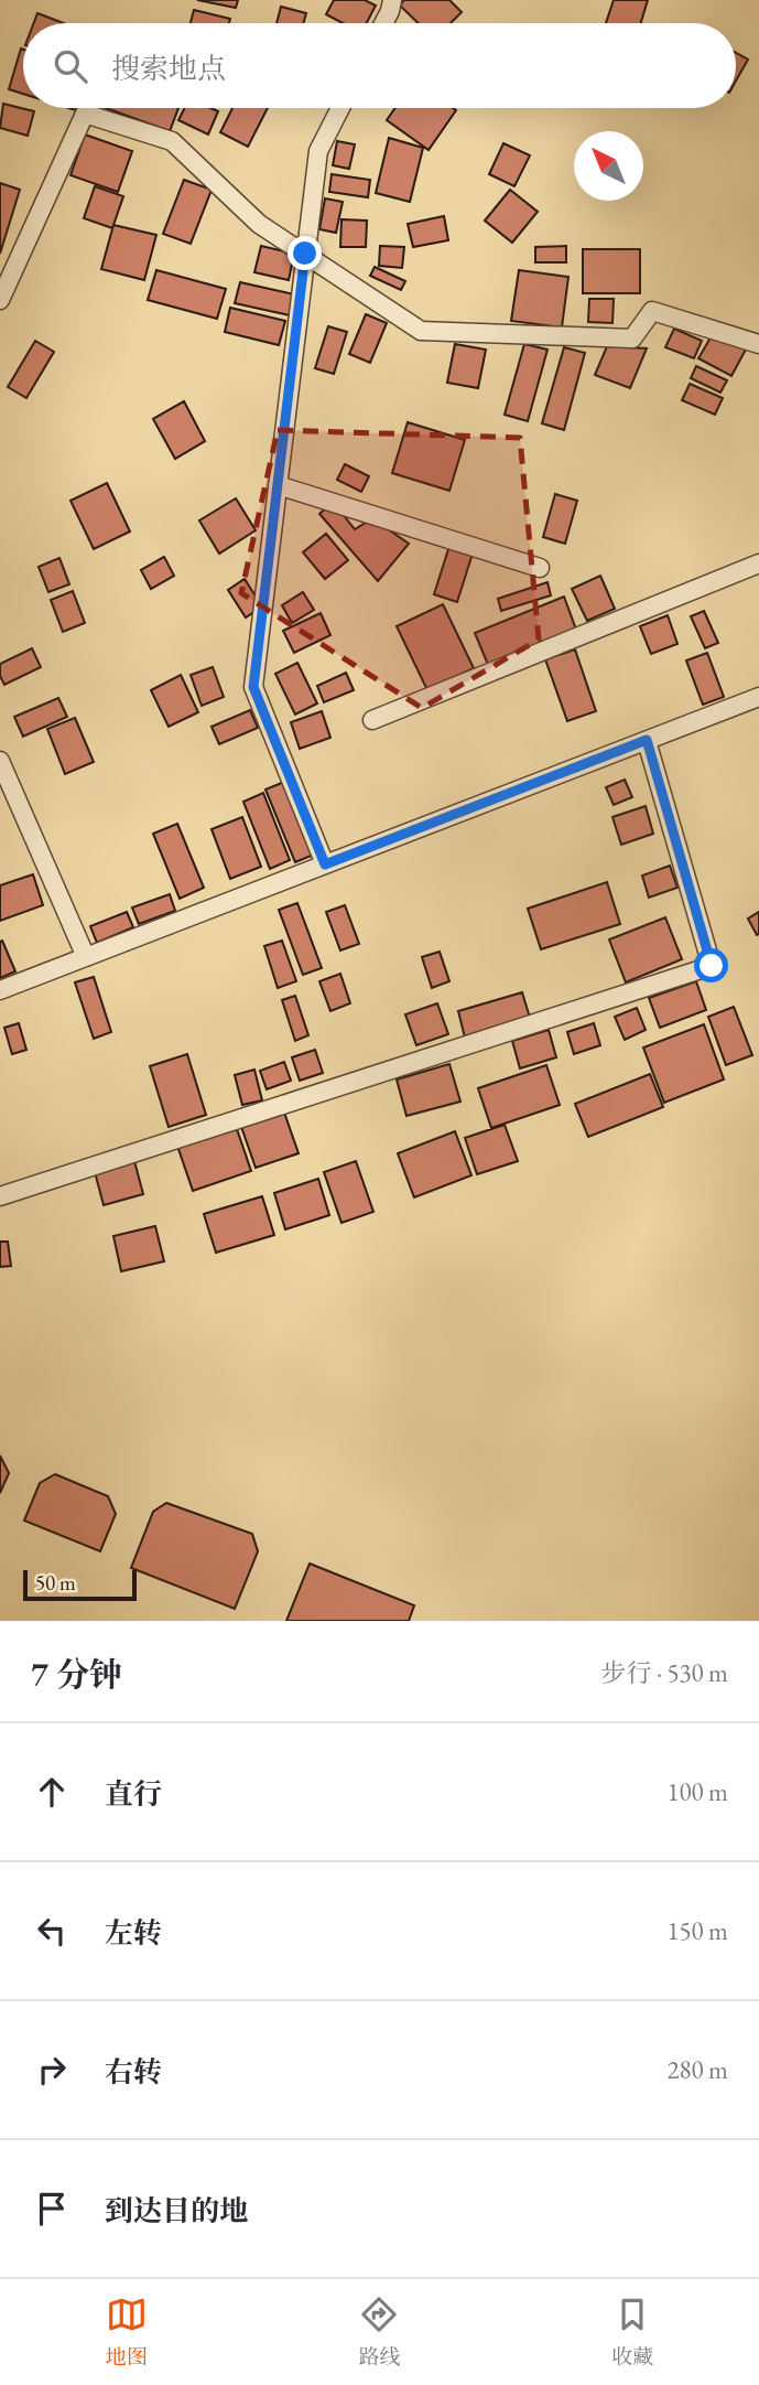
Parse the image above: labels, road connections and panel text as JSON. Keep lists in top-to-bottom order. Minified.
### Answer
{"scale_bar":"50 m","north":"top left","page":{"search":"搜索地点","scale":"50 m","heading":["7 分钟","步行 · 530 m"],"list":[["直行","100 m"],["左转","150 m"],["右转","280 m"],"到达目的地"],"nav":["地图","路线","收藏"]}}
